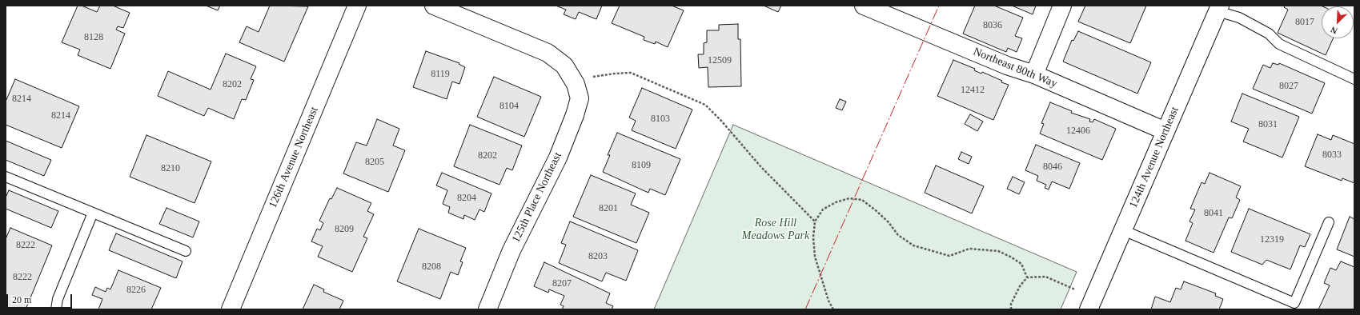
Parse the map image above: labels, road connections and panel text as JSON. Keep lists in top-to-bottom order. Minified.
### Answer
{"streets":{"street":["Northeast 80th Way","126th Avenue Northeast","124th Avenue Northeast","125th Place Northeast"]},"crossings":[["Northeast 80th Way","124th Avenue Northeast"]],"parks":["Rose Hill Meadows Park"],"house_numbers":["8017","8036","8128","12509","8119","8202","8027","12412","8214","8104","8214","8103","8031","12406","8033","8202","8205","8109","8046","8210","8204","8201","8041","8209","12319","8222","8203","8208","8222","8207","8226"],"scale_bar":"20 m","north":"bottom left"}
